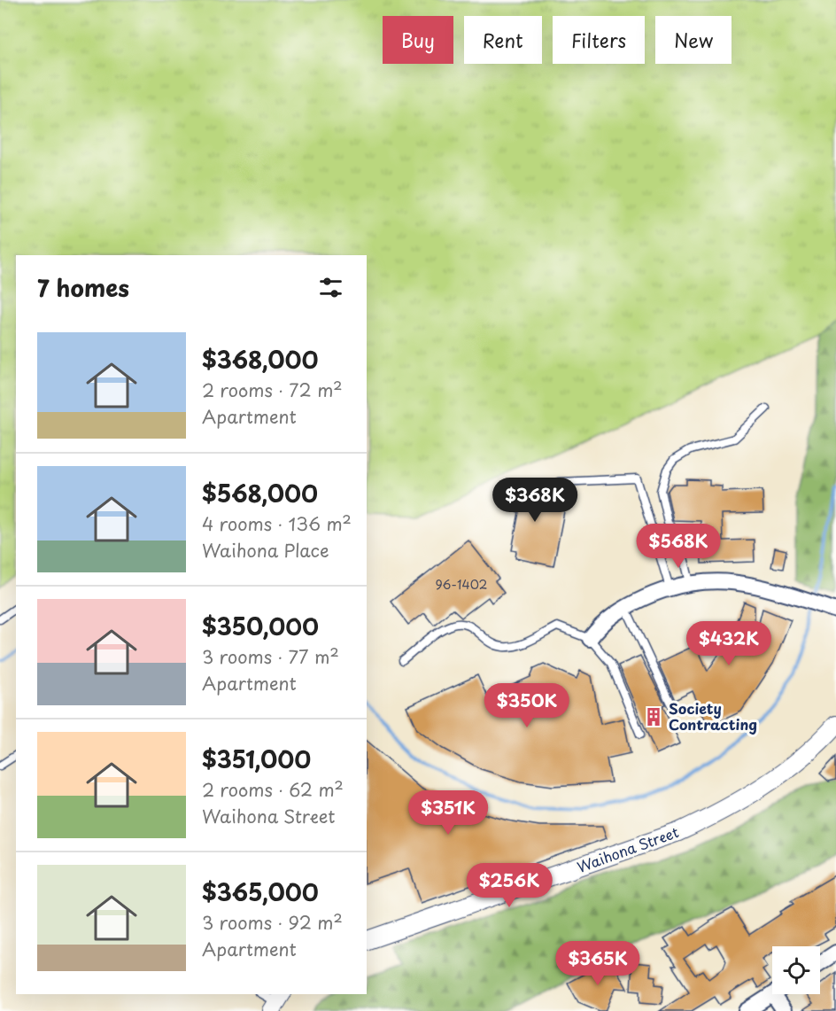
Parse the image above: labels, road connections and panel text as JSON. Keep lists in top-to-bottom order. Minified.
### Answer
{"streets":{"street":["Waihona Street"]},"places":{"building":["Society Contracting"]},"house_numbers":["96-1402"],"page":{"chip":["Buy","Rent","Filters","New"],"heading":"7 homes","list":[{"name":"$368,000","note":"2 rooms · 72 m² · Apartment"},{"name":"$568,000","note":"4 rooms · 136 m² · Waihona Place"},{"name":"$350,000","note":"3 rooms · 77 m² · Apartment"},{"name":"$351,000","note":"2 rooms · 62 m² · Waihona Street"},{"name":"$365,000","note":"3 rooms · 92 m² · Apartment"}],"price":["$368K","$568K","$432K","$350K","$351K","$256K","$365K"]}}
